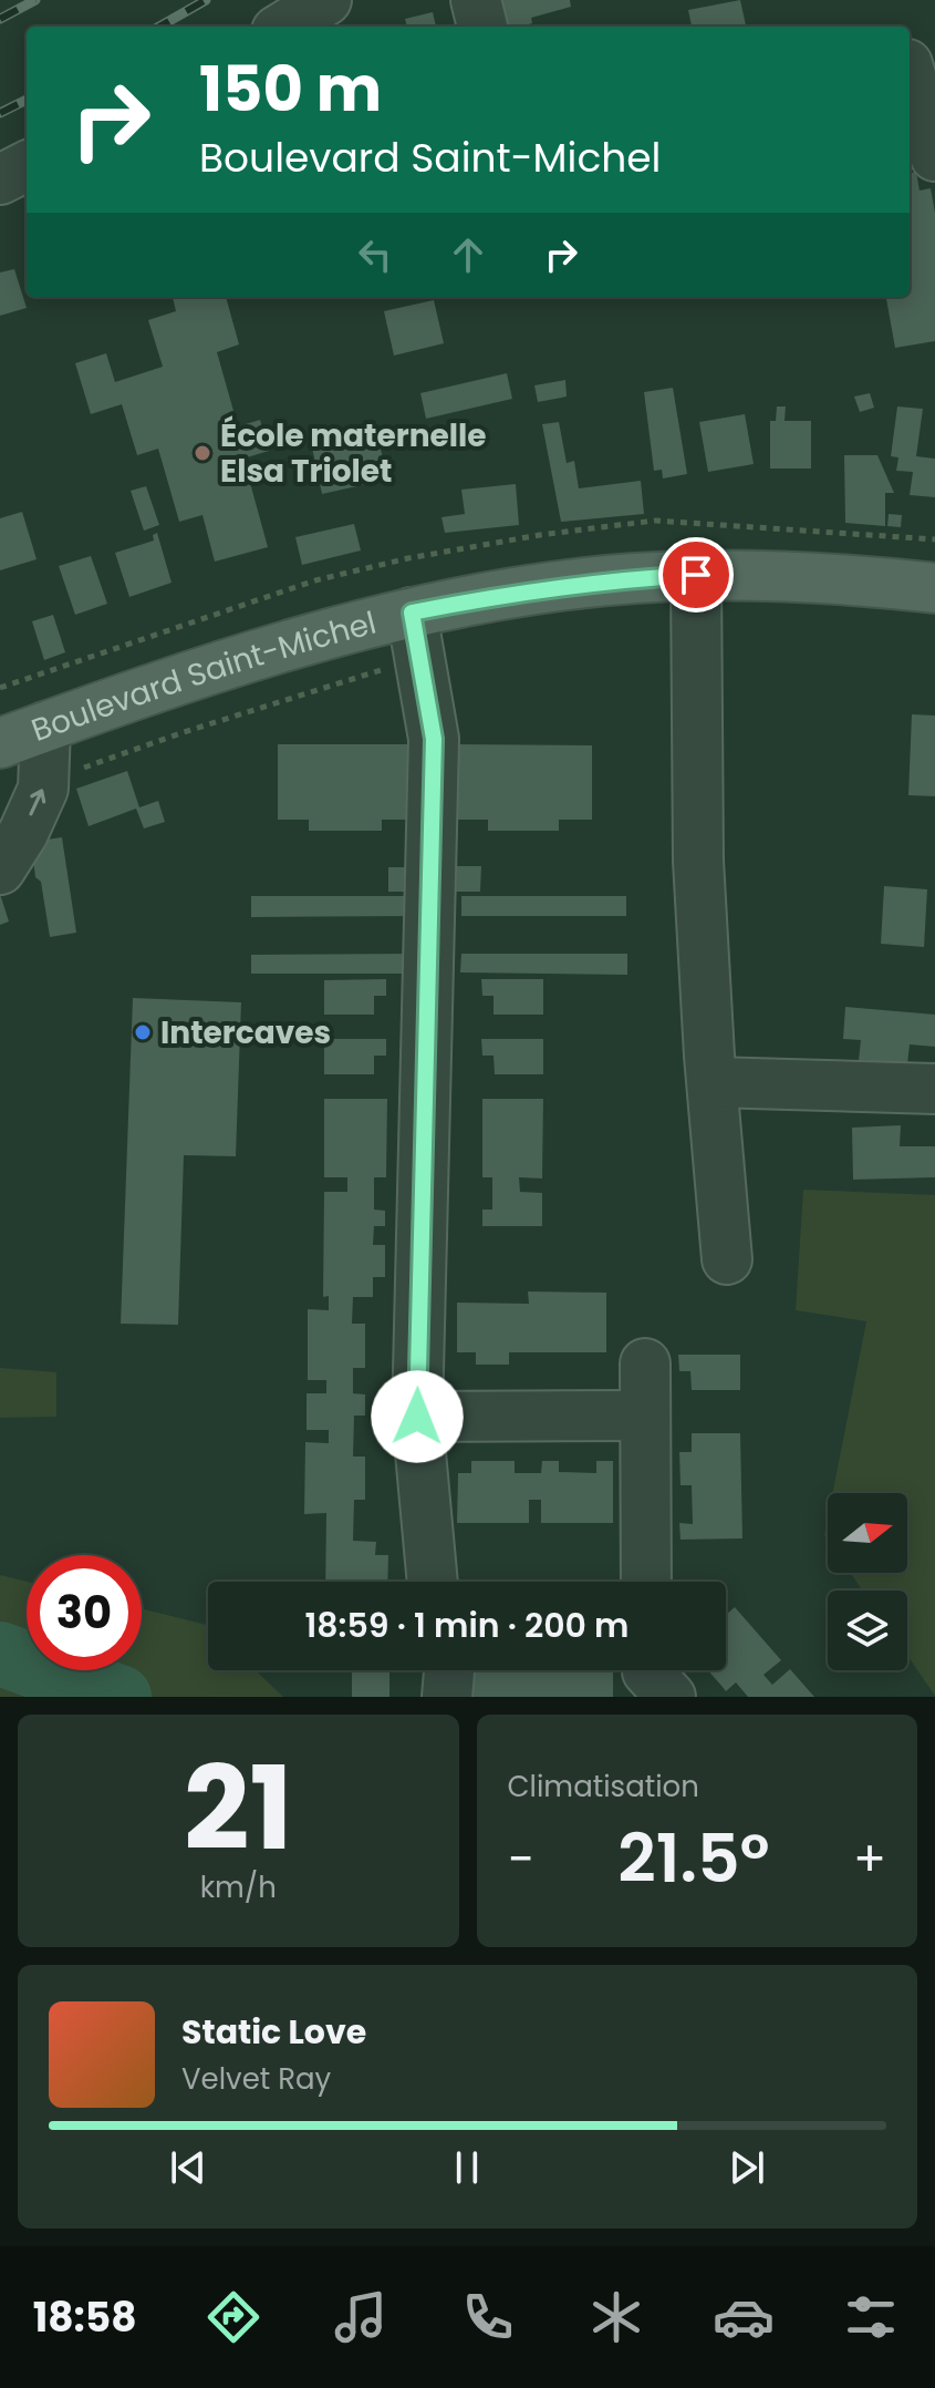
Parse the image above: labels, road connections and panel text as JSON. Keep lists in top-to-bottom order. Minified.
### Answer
{"streets":{"main road":["Boulevard Saint-Michel"]},"places":["École maternelle Elsa Triolet","Intercaves"],"north":"right","page":{"turn":["150 m","Boulevard Saint-Michel"],"limit":"30","trip":"18:59 · 1 min · 200 m","tile":[["21","km/h"],"Climatisation"],"heat":["−","21.5°","+"],"song":["Static Love","Velvet Ray"],"tabs":"18:58"}}
